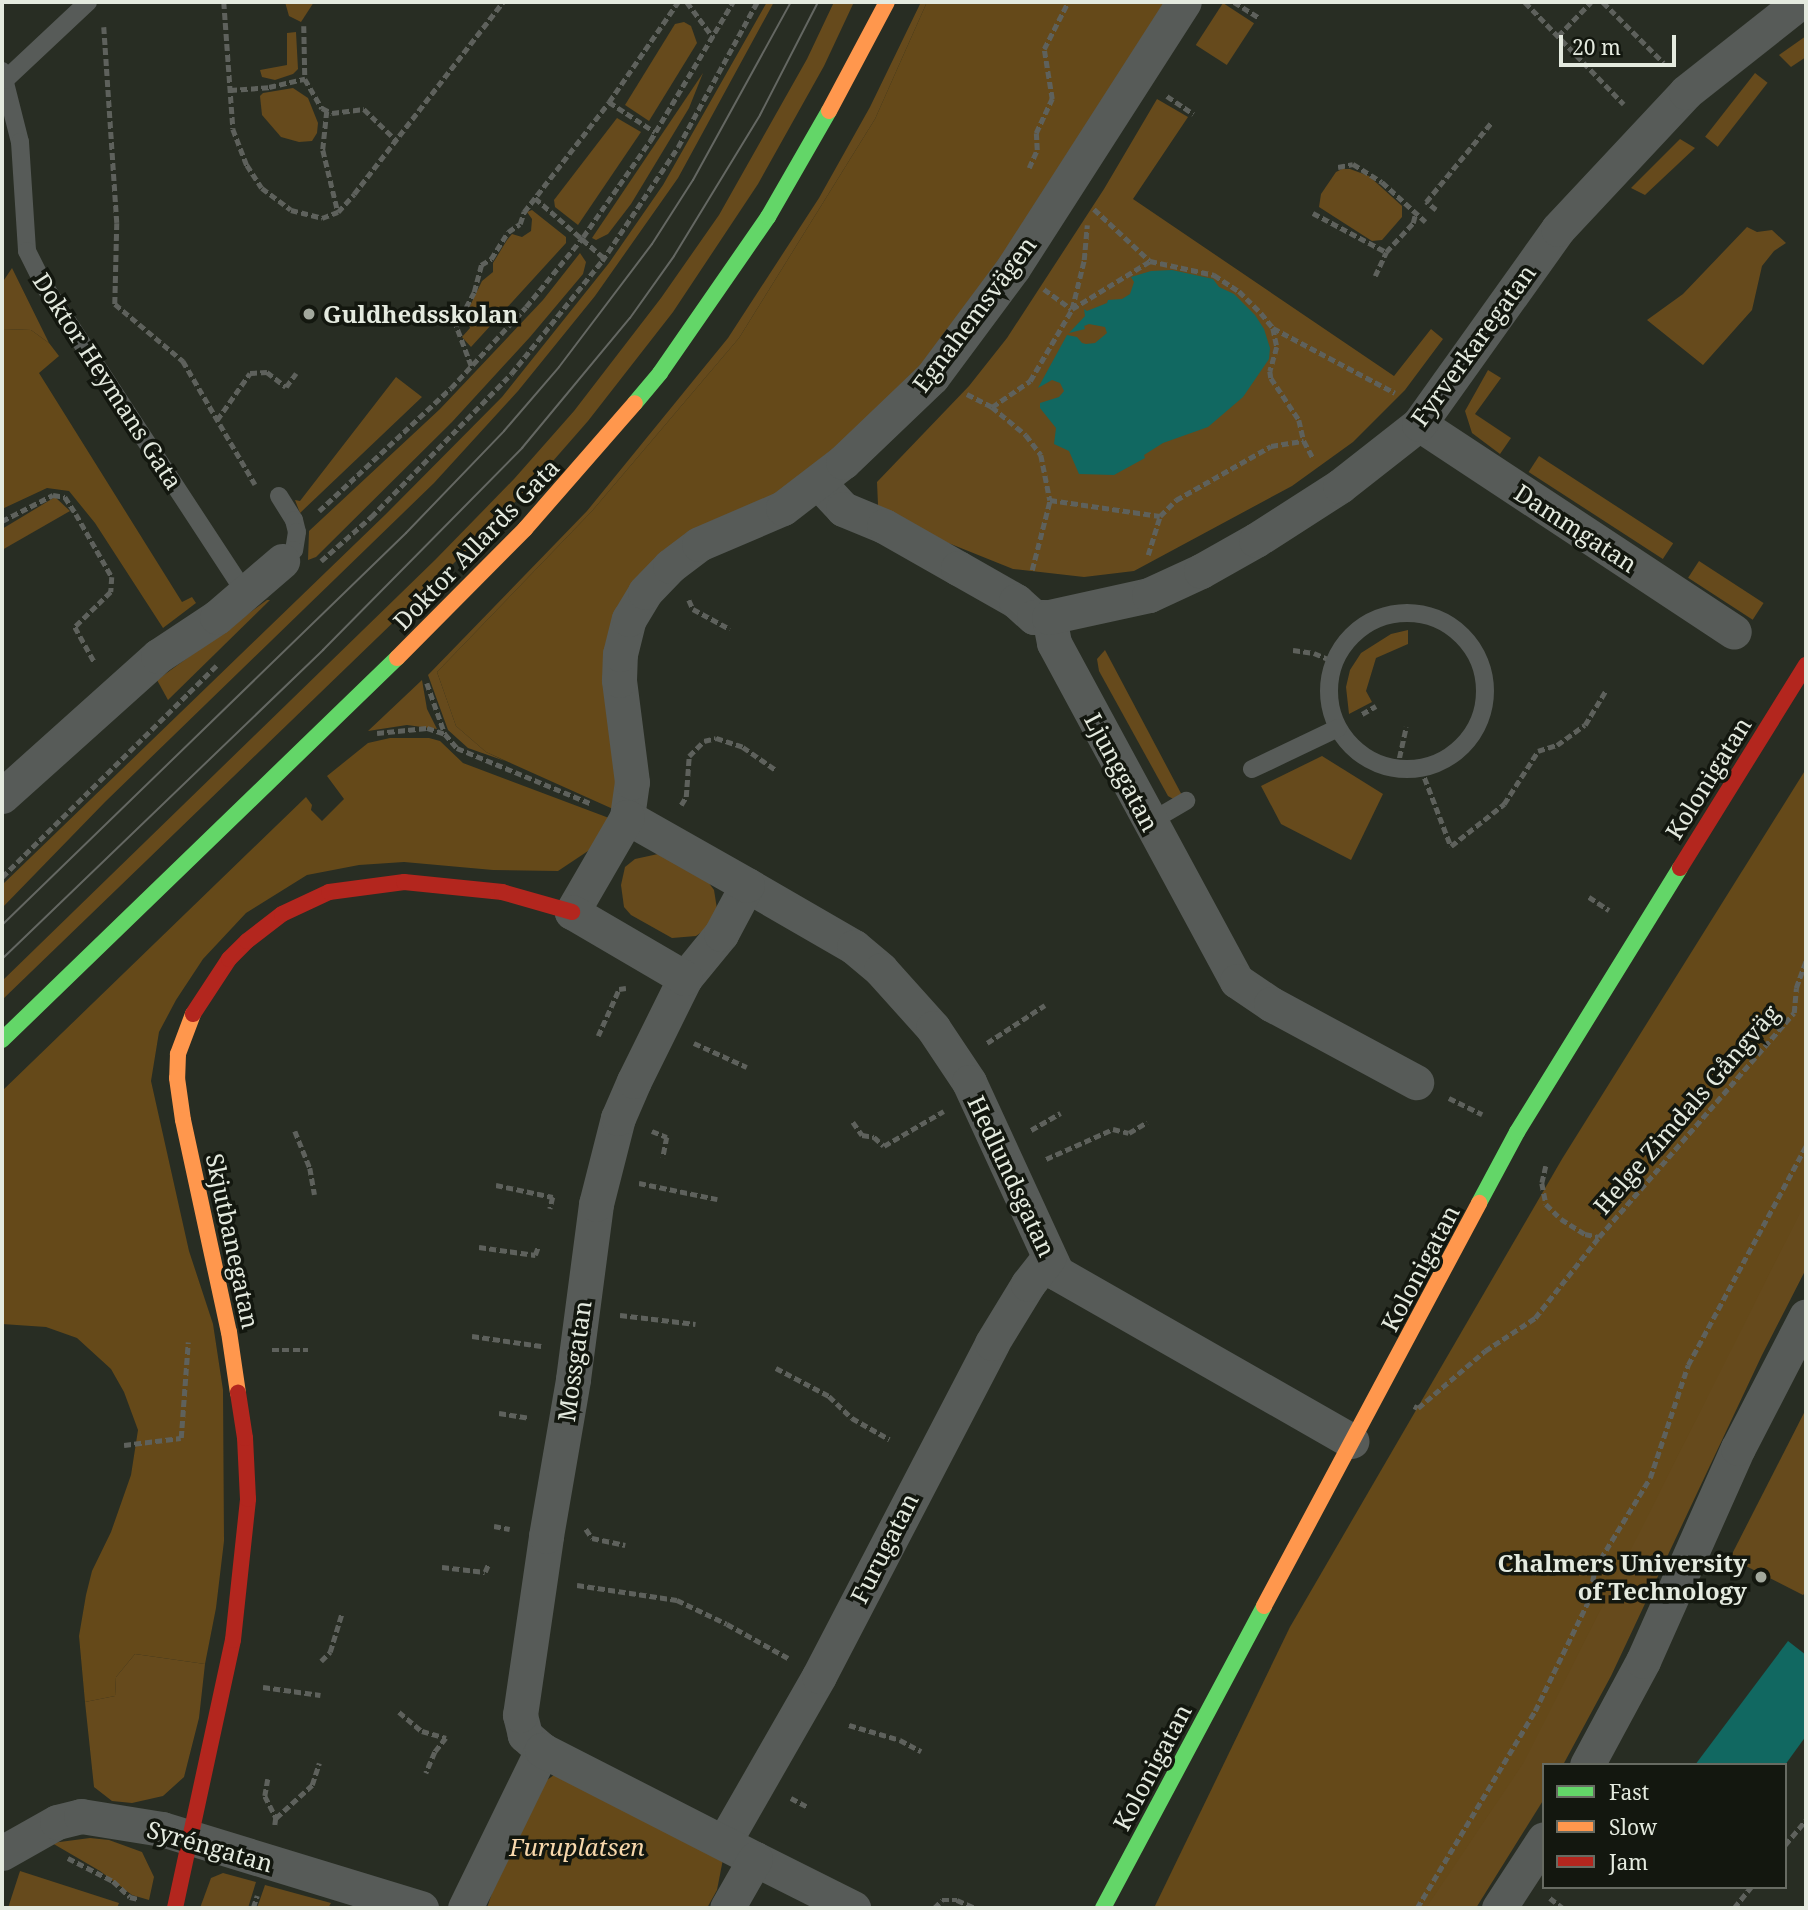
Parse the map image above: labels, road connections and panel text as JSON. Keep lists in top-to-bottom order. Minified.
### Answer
{"streets":{"street":["Egnahemsvägen","Fyrverkaregatan","Dammgatan","Doktor Allards Gata","Ljunggatan","Kolonigatan","Hedlundsgatan","Skjutbanegatan","Mossgatan","Furugatan","Syréngatan"],"lane":["Doktor Heymans Gata"],"path":["Helge Zimdals Gångväg"]},"crossings":[["Egnahemsvägen","Hedlundsgatan"],["Fyrverkaregatan","Dammgatan"],["Fyrverkaregatan","Ljunggatan"],["Kolonigatan","Hedlundsgatan"],["Hedlundsgatan","Mossgatan"],["Hedlundsgatan","Furugatan"],["Skjutbanegatan","Syréngatan"]],"parks":["Furuplatsen"],"places":["Guldhedsskolan","Chalmers University of Technology"],"legend":["Fast","Slow","Jam"],"scale_bar":"20 m"}
